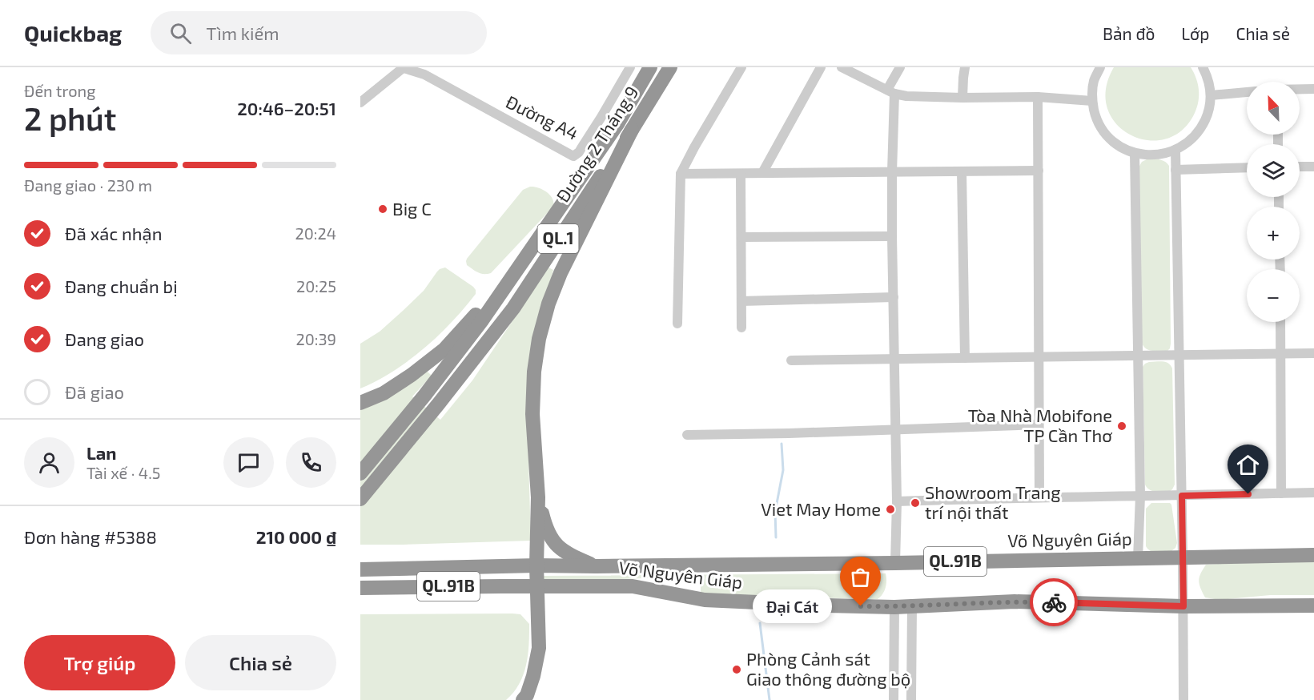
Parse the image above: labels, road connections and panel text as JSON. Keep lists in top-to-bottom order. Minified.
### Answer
{"streets":{"highway":["Đường 2 Tháng 9","QL.1","Võ Nguyên Giáp","QL.91B"],"street":["Đường A4"]},"crossings":[["Võ Nguyên Giáp","QL.91B"]],"places":["Big C","Tòa Nhà Mobifone TP Cần Thơ","Showroom Trang trí nội thất","Viet May Home","Đại Cát","Phòng Cảnh sát Giao thông đường bộ"],"north":"top left","page":{"header":"Quickbag","search":"Tìm kiếm","nav":["Bản đồ","Lớp","Chia sẻ"],"heading":["2 phút","Đến trong","20:46–20:51"],"panel":["Lan","Tài xế · 4.5","Đơn hàng #5388","210 000 ₫"],"map_buttons":["+","−"],"bar":"Đang giao · 230 m","list":[["Đã xác nhận","20:24"],["Đang chuẩn bị","20:25"],["Đang giao","20:39"],"Đã giao"],"bubble":"Đại Cát","buttons":["Trợ giúp","Chia sẻ"]}}
